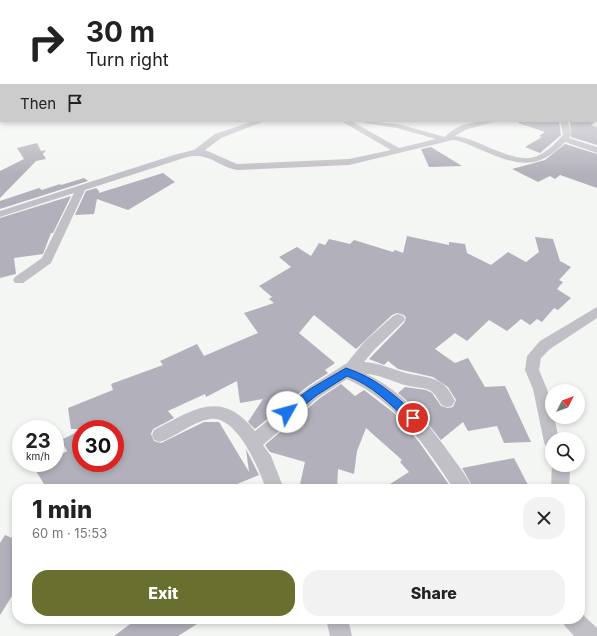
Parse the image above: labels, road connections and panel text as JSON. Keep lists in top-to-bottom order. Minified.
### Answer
{"north":"top right","page":{"turn":["30 m","Turn right"],"then":"Then","speed":"23 km/h","limit":"30","heading":["1 min","60 m · 15:53"],"buttons":["Exit","Share"]}}
